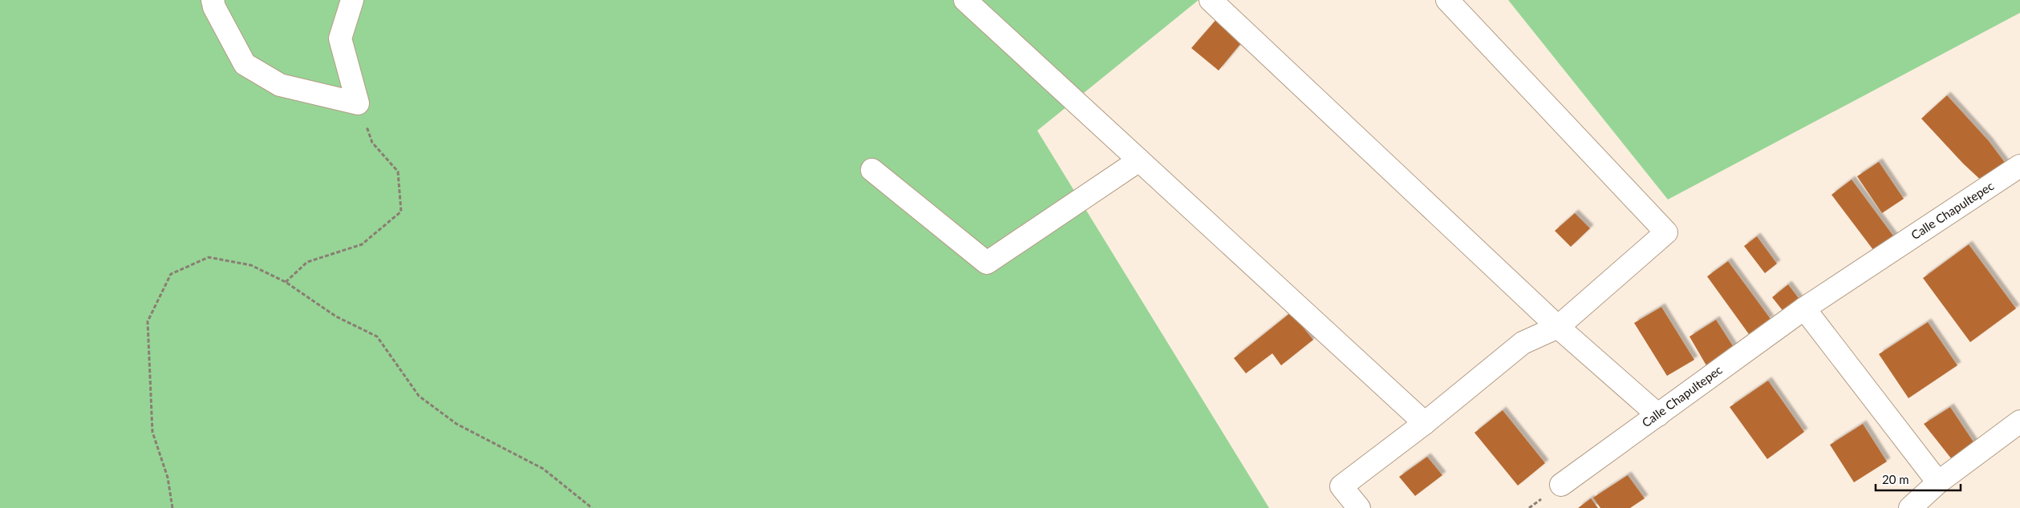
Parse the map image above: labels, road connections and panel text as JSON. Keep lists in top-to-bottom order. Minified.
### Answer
{"streets":{"street":["Calle Chapultepec"]},"scale_bar":"20 m"}
